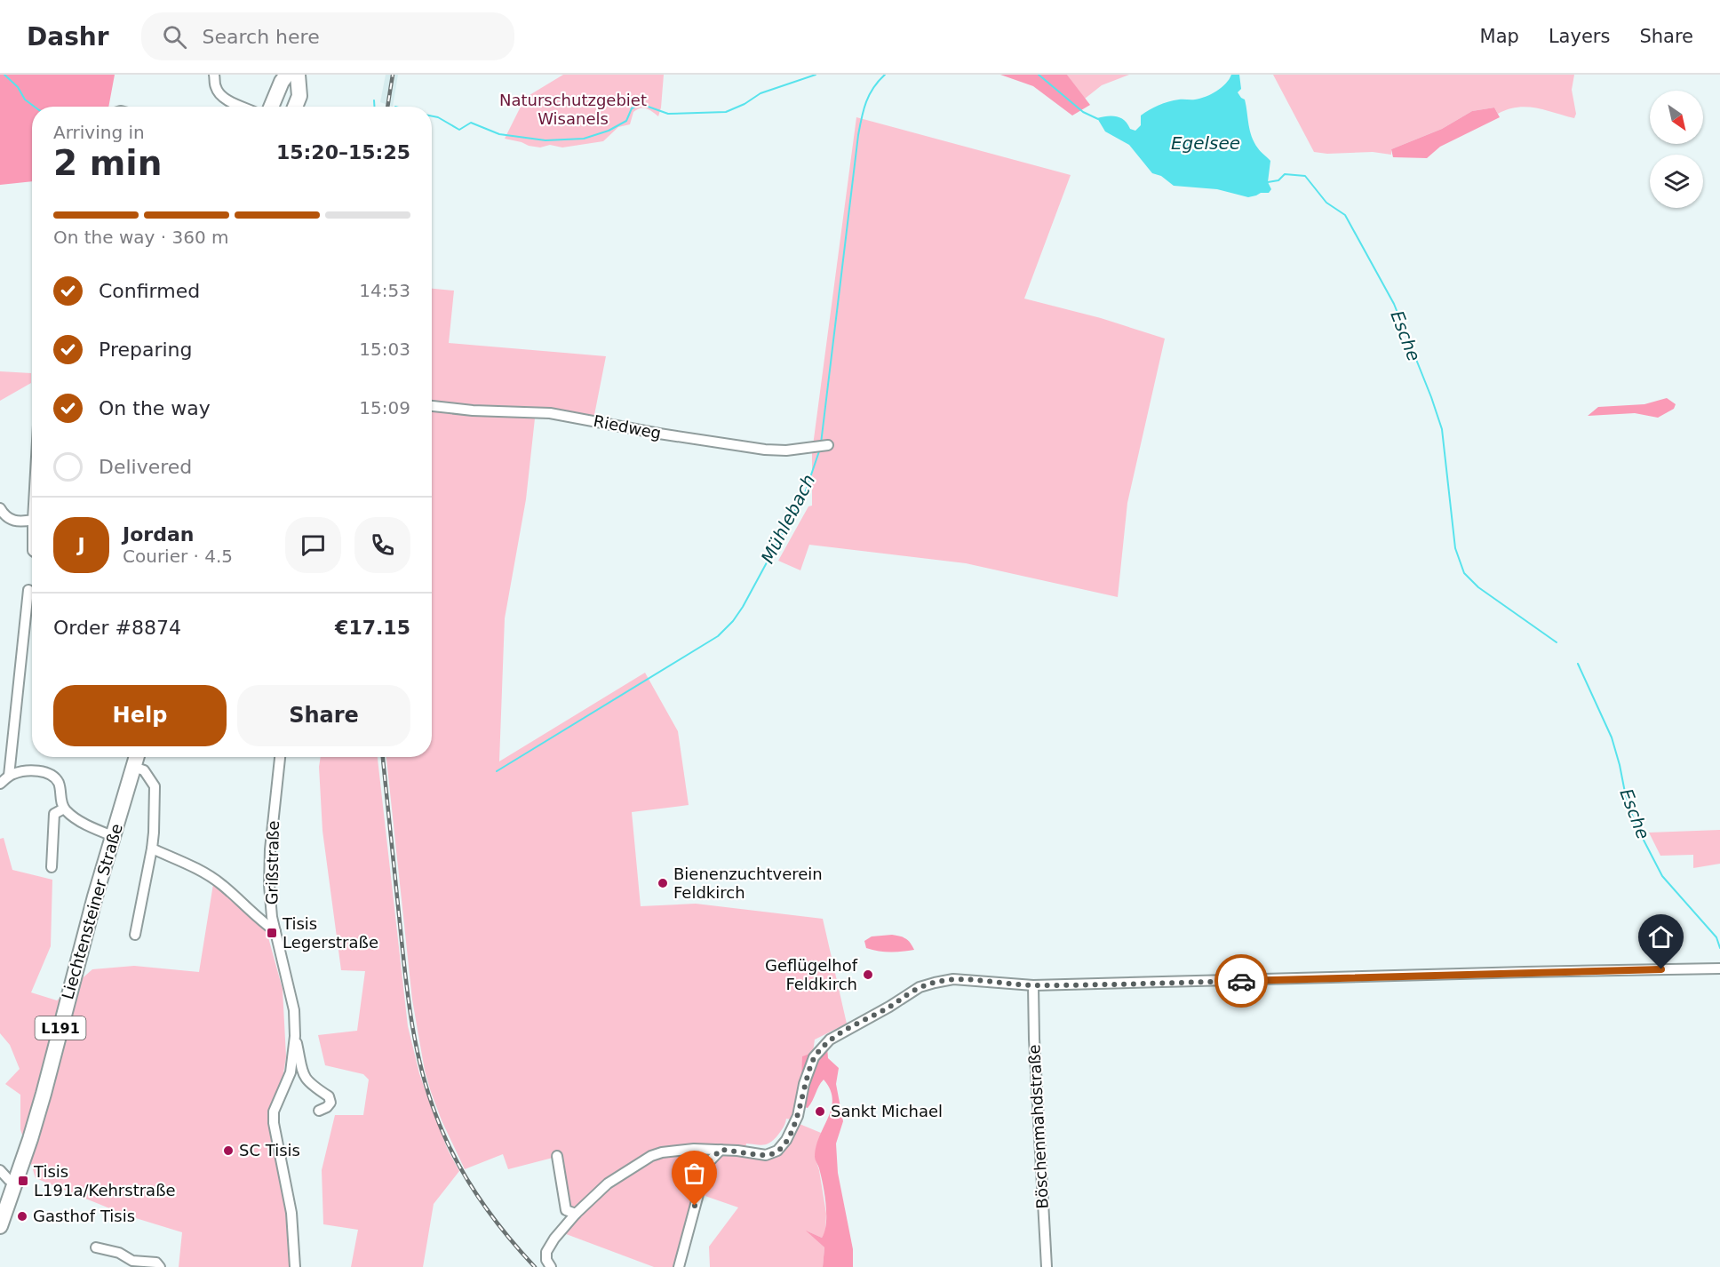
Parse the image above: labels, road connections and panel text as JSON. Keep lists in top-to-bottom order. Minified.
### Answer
{"streets":{"main road":["Liechtensteiner Straße","L191"],"street":["Riedweg","Grißstraße","Böschenmahdstraße"]},"water":["Egelsee","Esche","Mühlebach"],"parks":["Naturschutzgebiet Wisanels"],"places":{"other":["Bienenzuchtverein Feldkirch","Geflügelhof Feldkirch","Sankt Michael","SC Tisis","Gasthof Tisis"],"transit":["Tisis Legerstraße","Tisis L191a/Kehrstraße"]},"north":"bottom right","page":{"header":"Dashr","search":"Search here","nav":["Map","Layers","Share"],"heading":["2 min","Arriving in","15:20–15:25"],"panel":["Jordan","Courier · 4.5","Order #8874","€17.15"],"bar":"On the way · 360 m","list":[["Confirmed","14:53"],["Preparing","15:03"],["On the way","15:09"],"Delivered"],"round":"J","buttons":["Help","Share"]}}
